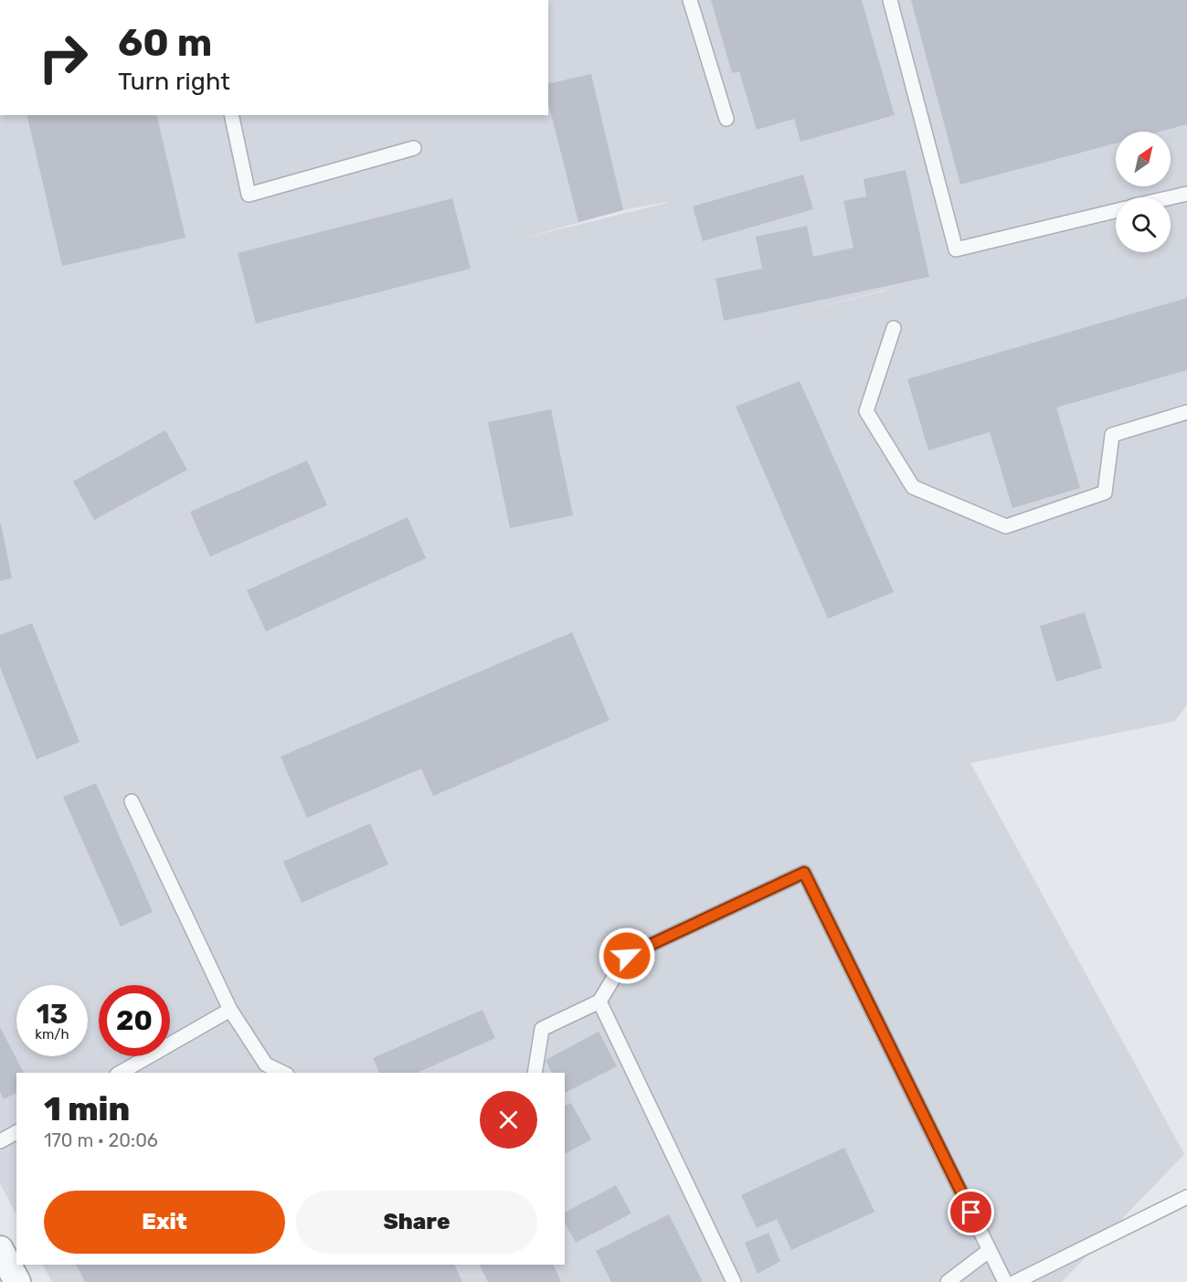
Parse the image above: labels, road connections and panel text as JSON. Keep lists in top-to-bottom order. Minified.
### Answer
{"north":"top right","page":{"turn":["60 m","Turn right"],"speed":"13 km/h","limit":"20","heading":["1 min","170 m · 20:06"],"buttons":["Exit","Share"]}}
